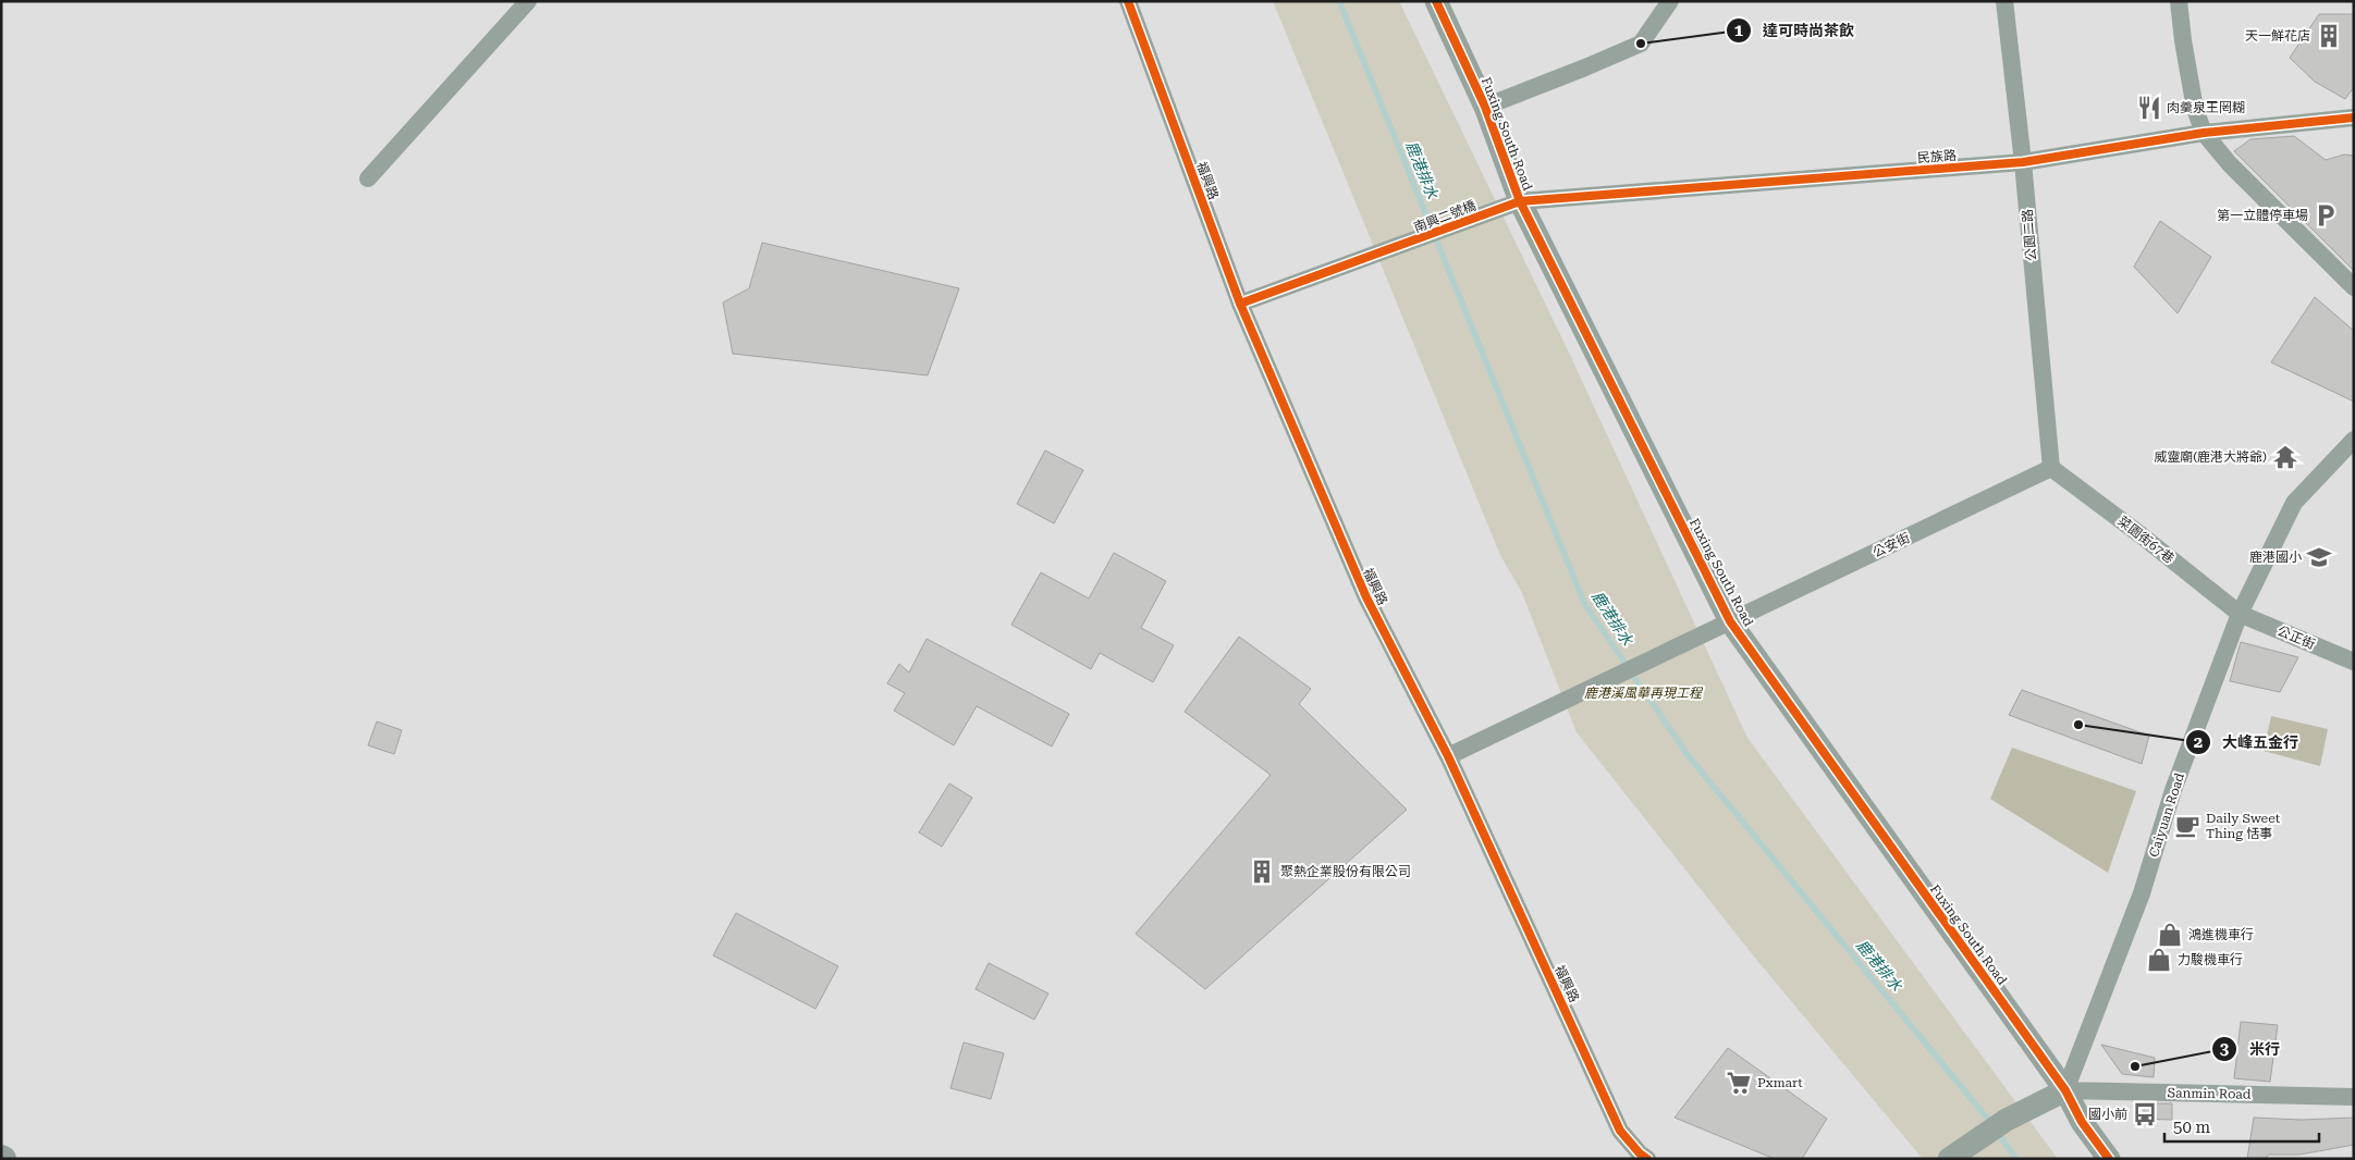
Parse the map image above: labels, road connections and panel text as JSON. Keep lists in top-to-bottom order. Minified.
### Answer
{"streets":{"street":["Fuxing South Road","民族路","福興路","南興二號橋","公園二路","菜園街67巷","公安街","公正街","Caiyuan Road","Sanmin Road"]},"crossings":[["Fuxing South Road","民族路"],["Fuxing South Road","南興二號橋"],["Fuxing South Road","公安街"],["Fuxing South Road","Caiyuan Road"],["Fuxing South Road","Sanmin Road"],["民族路","南興二號橋"],["民族路","公園二路"],["福興路","南興二號橋"],["福興路","公安街"],["公園二路","菜園街67巷"],["公園二路","公安街"],["菜園街67巷","公安街"],["菜園街67巷","公正街"],["菜園街67巷","Caiyuan Road"],["公正街","Caiyuan Road"],["Caiyuan Road","Sanmin Road"]],"water":["鹿港排水"],"parks":["鹿港溪風華再現工程"],"places":{"building":["天一鮮花店","聚熱企業股份有限公司"],"other":["達可時尚茶飲","大峰五金行","米行"],"restaurant":["肉羹泉王罔糊"],"parking":["第一立體停車場"],"temple":["威靈廟(鹿港大將爺)"],"school or university":["鹿港國小"],"cafe":["Daily Sweet Thing 恬事"],"shop":["鴻進機車行","力駿機車行"],"supermarket":["Pxmart"],"bus stop":["國小前"]},"scale_bar":"50 m"}
